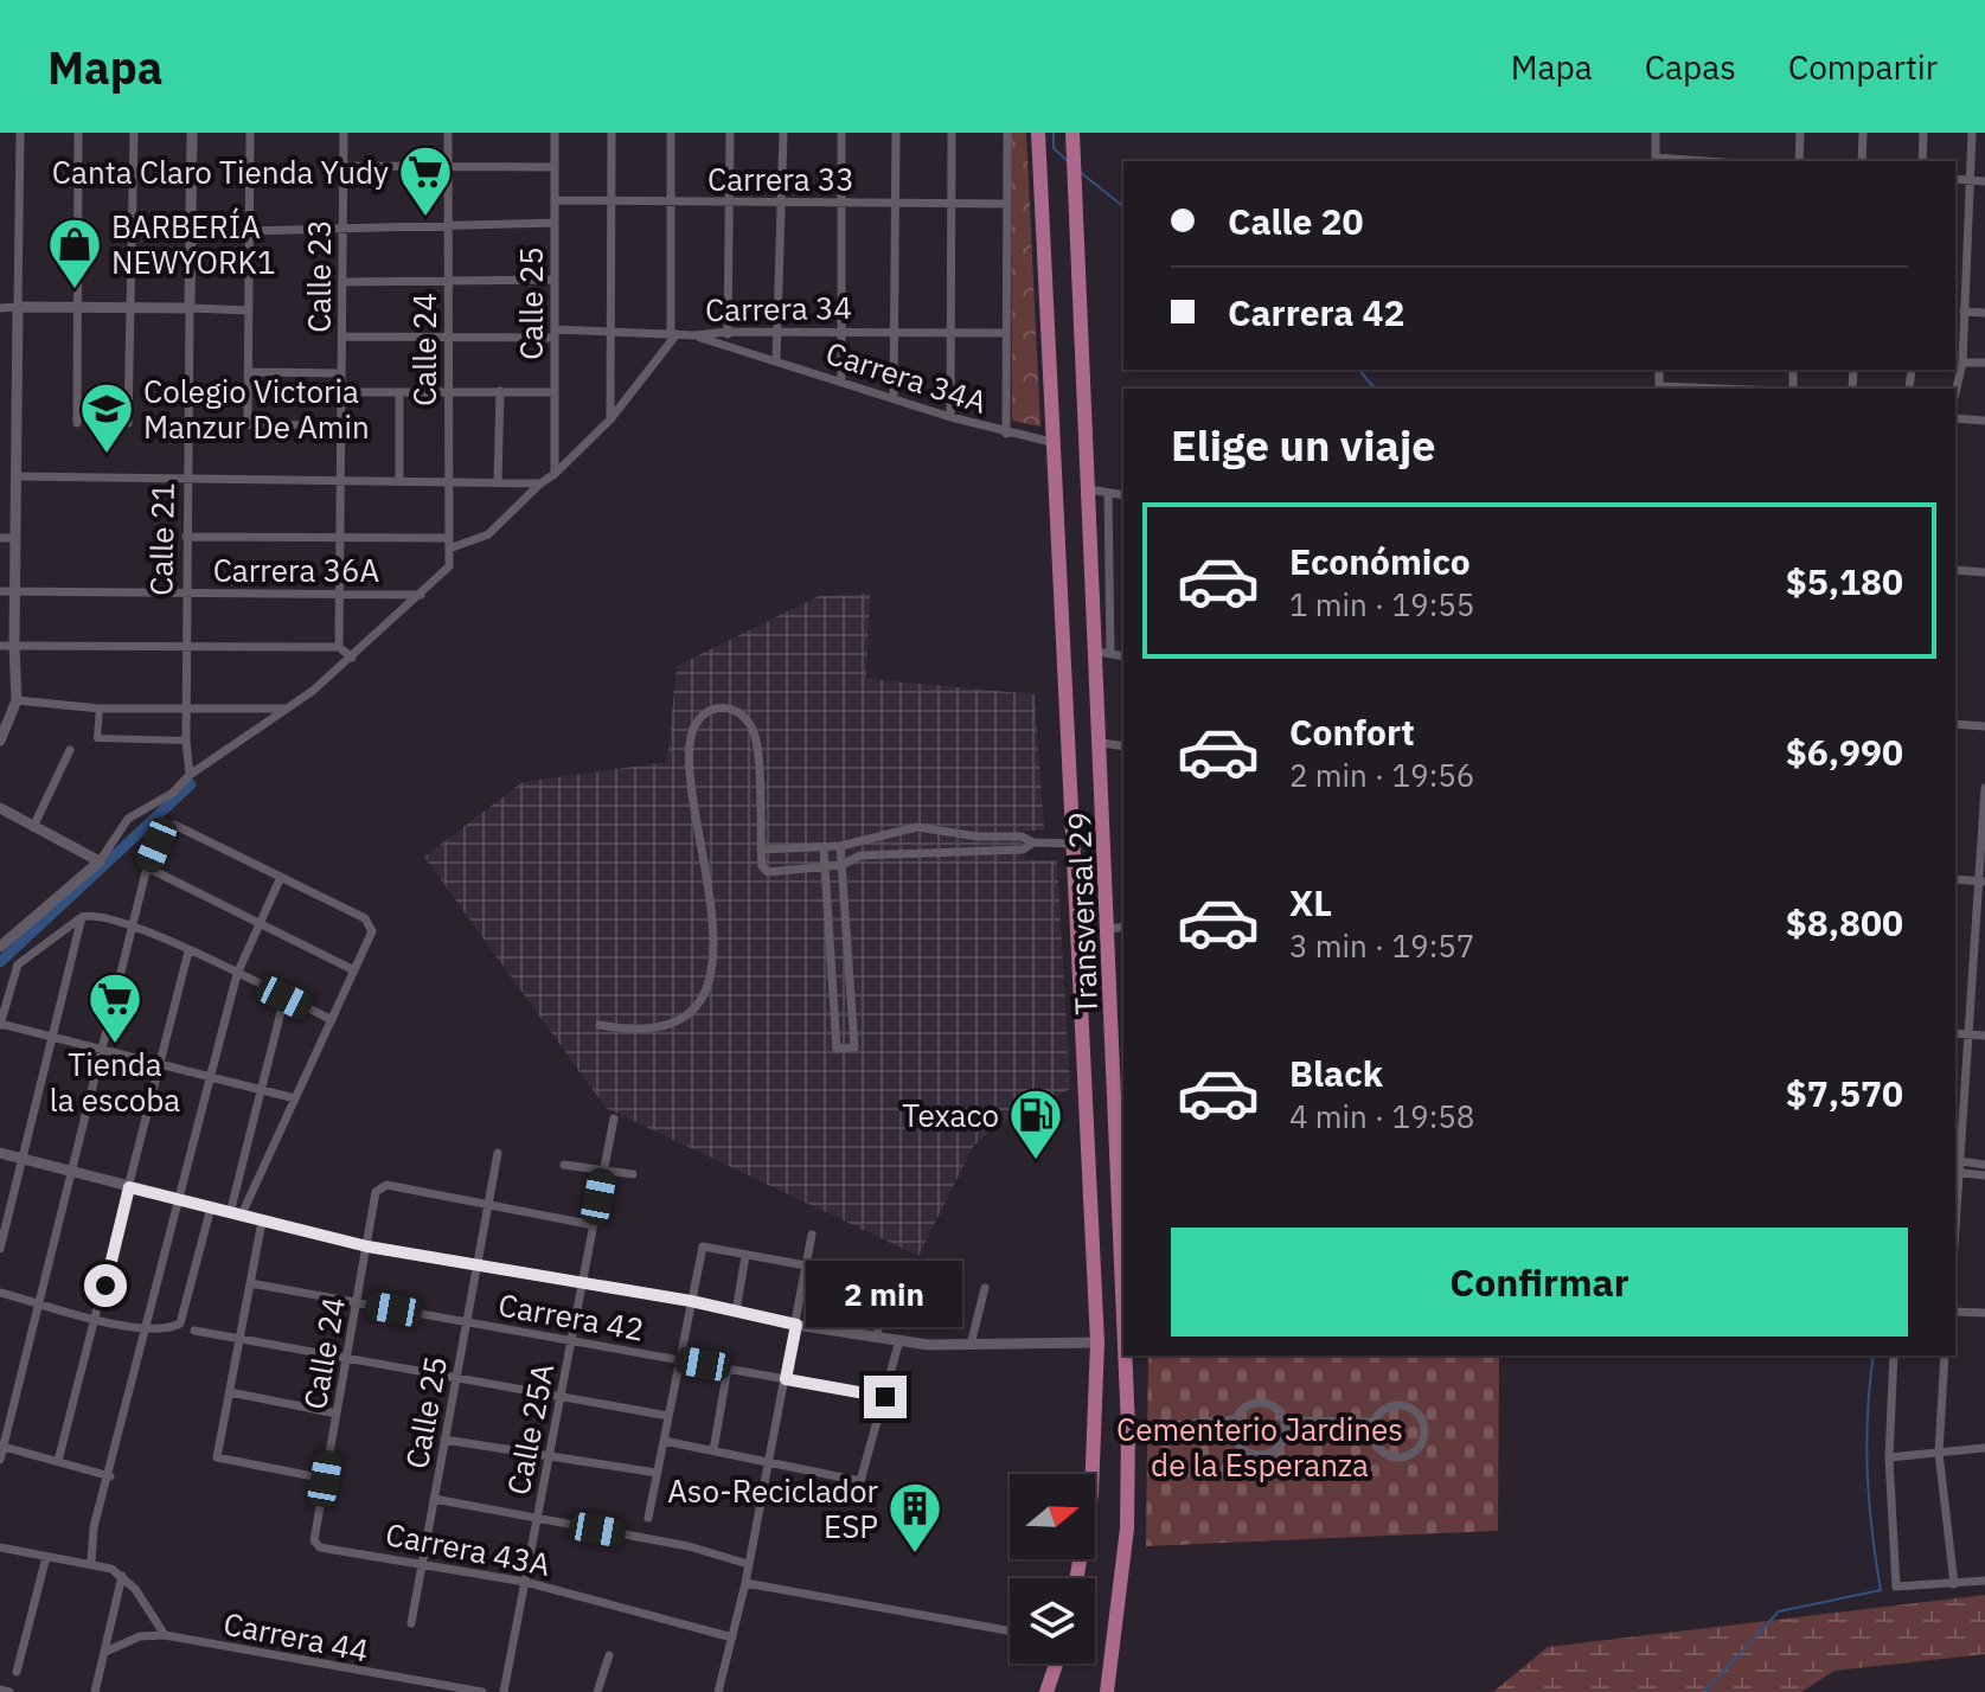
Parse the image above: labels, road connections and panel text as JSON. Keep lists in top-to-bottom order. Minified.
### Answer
{"streets":{"highway":["Transversal 29"],"street":["Carrera 33","Calle 23","Calle 25","Carrera 34","Calle 24","Carrera 34A","Calle 21","Carrera 36A","Carrera 42","Calle 25A","Carrera 43A","Carrera 44"]},"crossings":[["Carrera 33","Calle 25"],["Calle 23","Carrera 34"],["Calle 23","Carrera 36A"],["Calle 25","Carrera 34"],["Calle 25","Calle 24"],["Calle 25","Carrera 42"],["Calle 25","Carrera 43A"],["Carrera 34","Calle 24"],["Carrera 34","Carrera 34A"],["Calle 24","Carrera 36A"],["Calle 24","Carrera 42"],["Calle 24","Carrera 43A"],["Carrera 34A","Transversal 29"],["Calle 21","Carrera 36A"],["Carrera 42","Calle 25A"],["Calle 25A","Carrera 43A"]],"parks":["Cementerio Jardines de la Esperanza"],"places":{"supermarket":["Canta Claro Tienda Yudy","Tienda la escoba"],"shop":["BARBERÍA NEWYORK1"],"school or university":["Colegio Victoria Manzur De Amin"],"fuel station":["Texaco"],"building":["Aso-Reciclador ESP"]},"north":"right","page":{"header":"Mapa","nav":["Mapa","Capas","Compartir"],"banner":["Calle 20","Carrera 42"],"heading":"Elige un viaje","list":[{"name":"Económico","note":"1 min · 19:55","value":"$5,180"},{"name":"Confort","note":"2 min · 19:56","value":"$6,990"},{"name":"XL","note":"3 min · 19:57","value":"$8,800"},{"name":"Black","note":"4 min · 19:58","value":"$7,570"}],"buttons":"Confirmar","bubble":"2 min"}}
